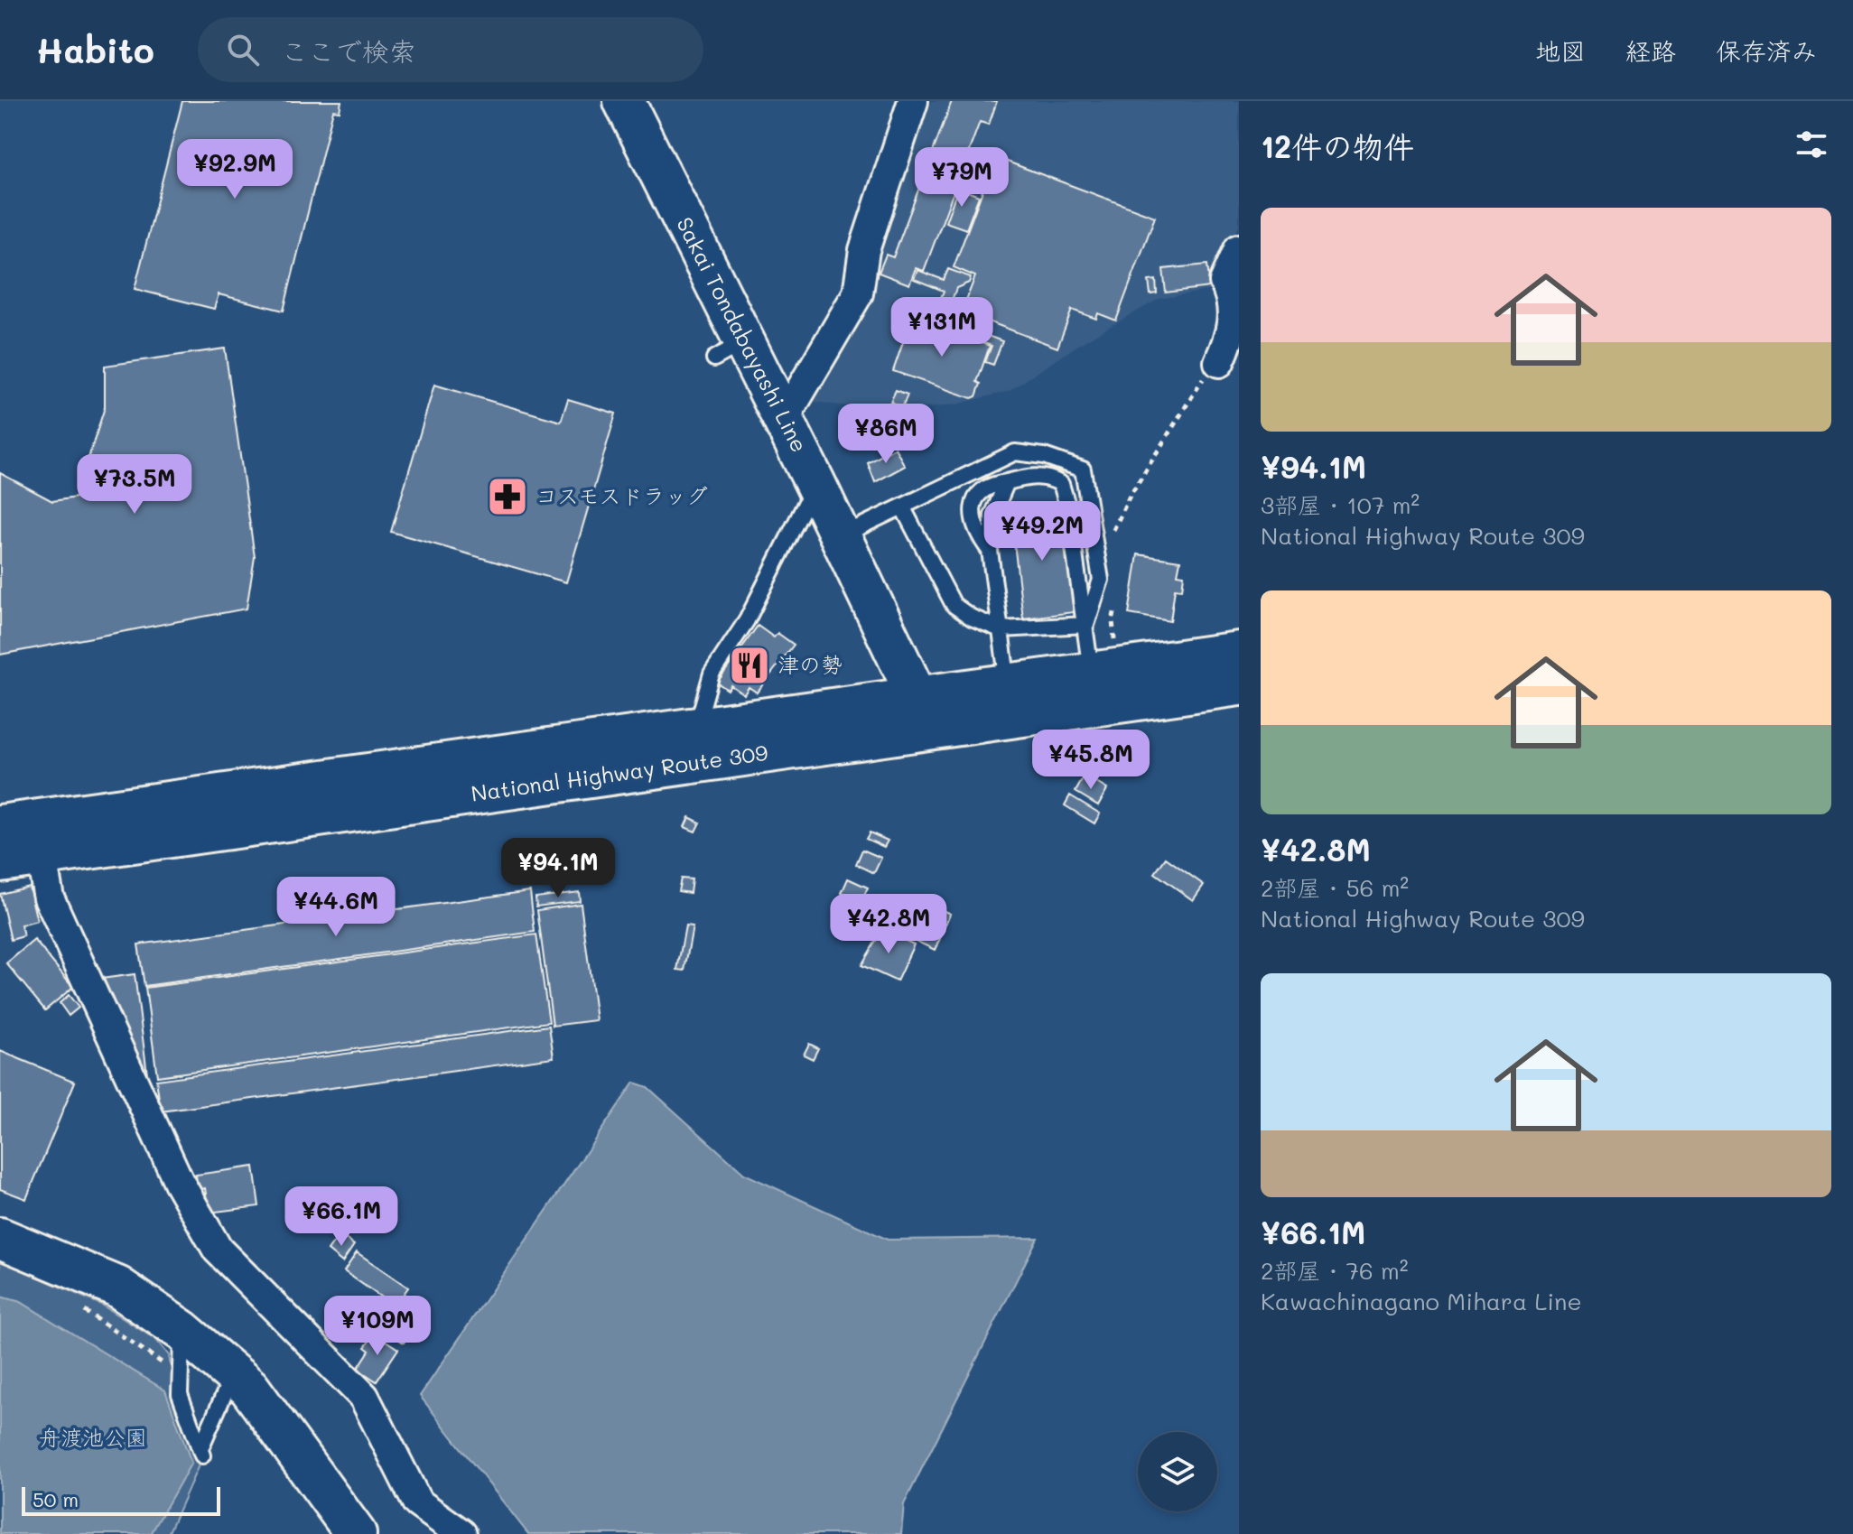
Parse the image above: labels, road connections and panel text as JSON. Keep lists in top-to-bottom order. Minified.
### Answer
{"streets":{"main road":["Sakai Tondabayashi Line","National Highway Route 309"]},"crossings":[["Sakai Tondabayashi Line","National Highway Route 309"]],"parks":["舟渡池公園"],"places":{"pharmacy":["コスモスドラッグ"],"restaurant":["津の勢"]},"scale_bar":"50 m","page":{"header":"Habito","search":"ここで検索","nav":["地図","経路","保存済み"],"heading":"12件の物件","price":["¥92.9M","¥79M","¥131M","¥86M","¥73.5M","¥49.2M","¥45.8M","¥94.1M","¥44.6M","¥42.8M","¥66.1M","¥109M"],"list":[{"name":"¥94.1M","note":"3部屋 · 107 m² · National Highway Route 309"},{"name":"¥42.8M","note":"2部屋 · 56 m² · National Highway Route 309"},{"name":"¥66.1M","note":"2部屋 · 76 m² · Kawachinagano Mihara Line"}],"scale":"50 m"}}
